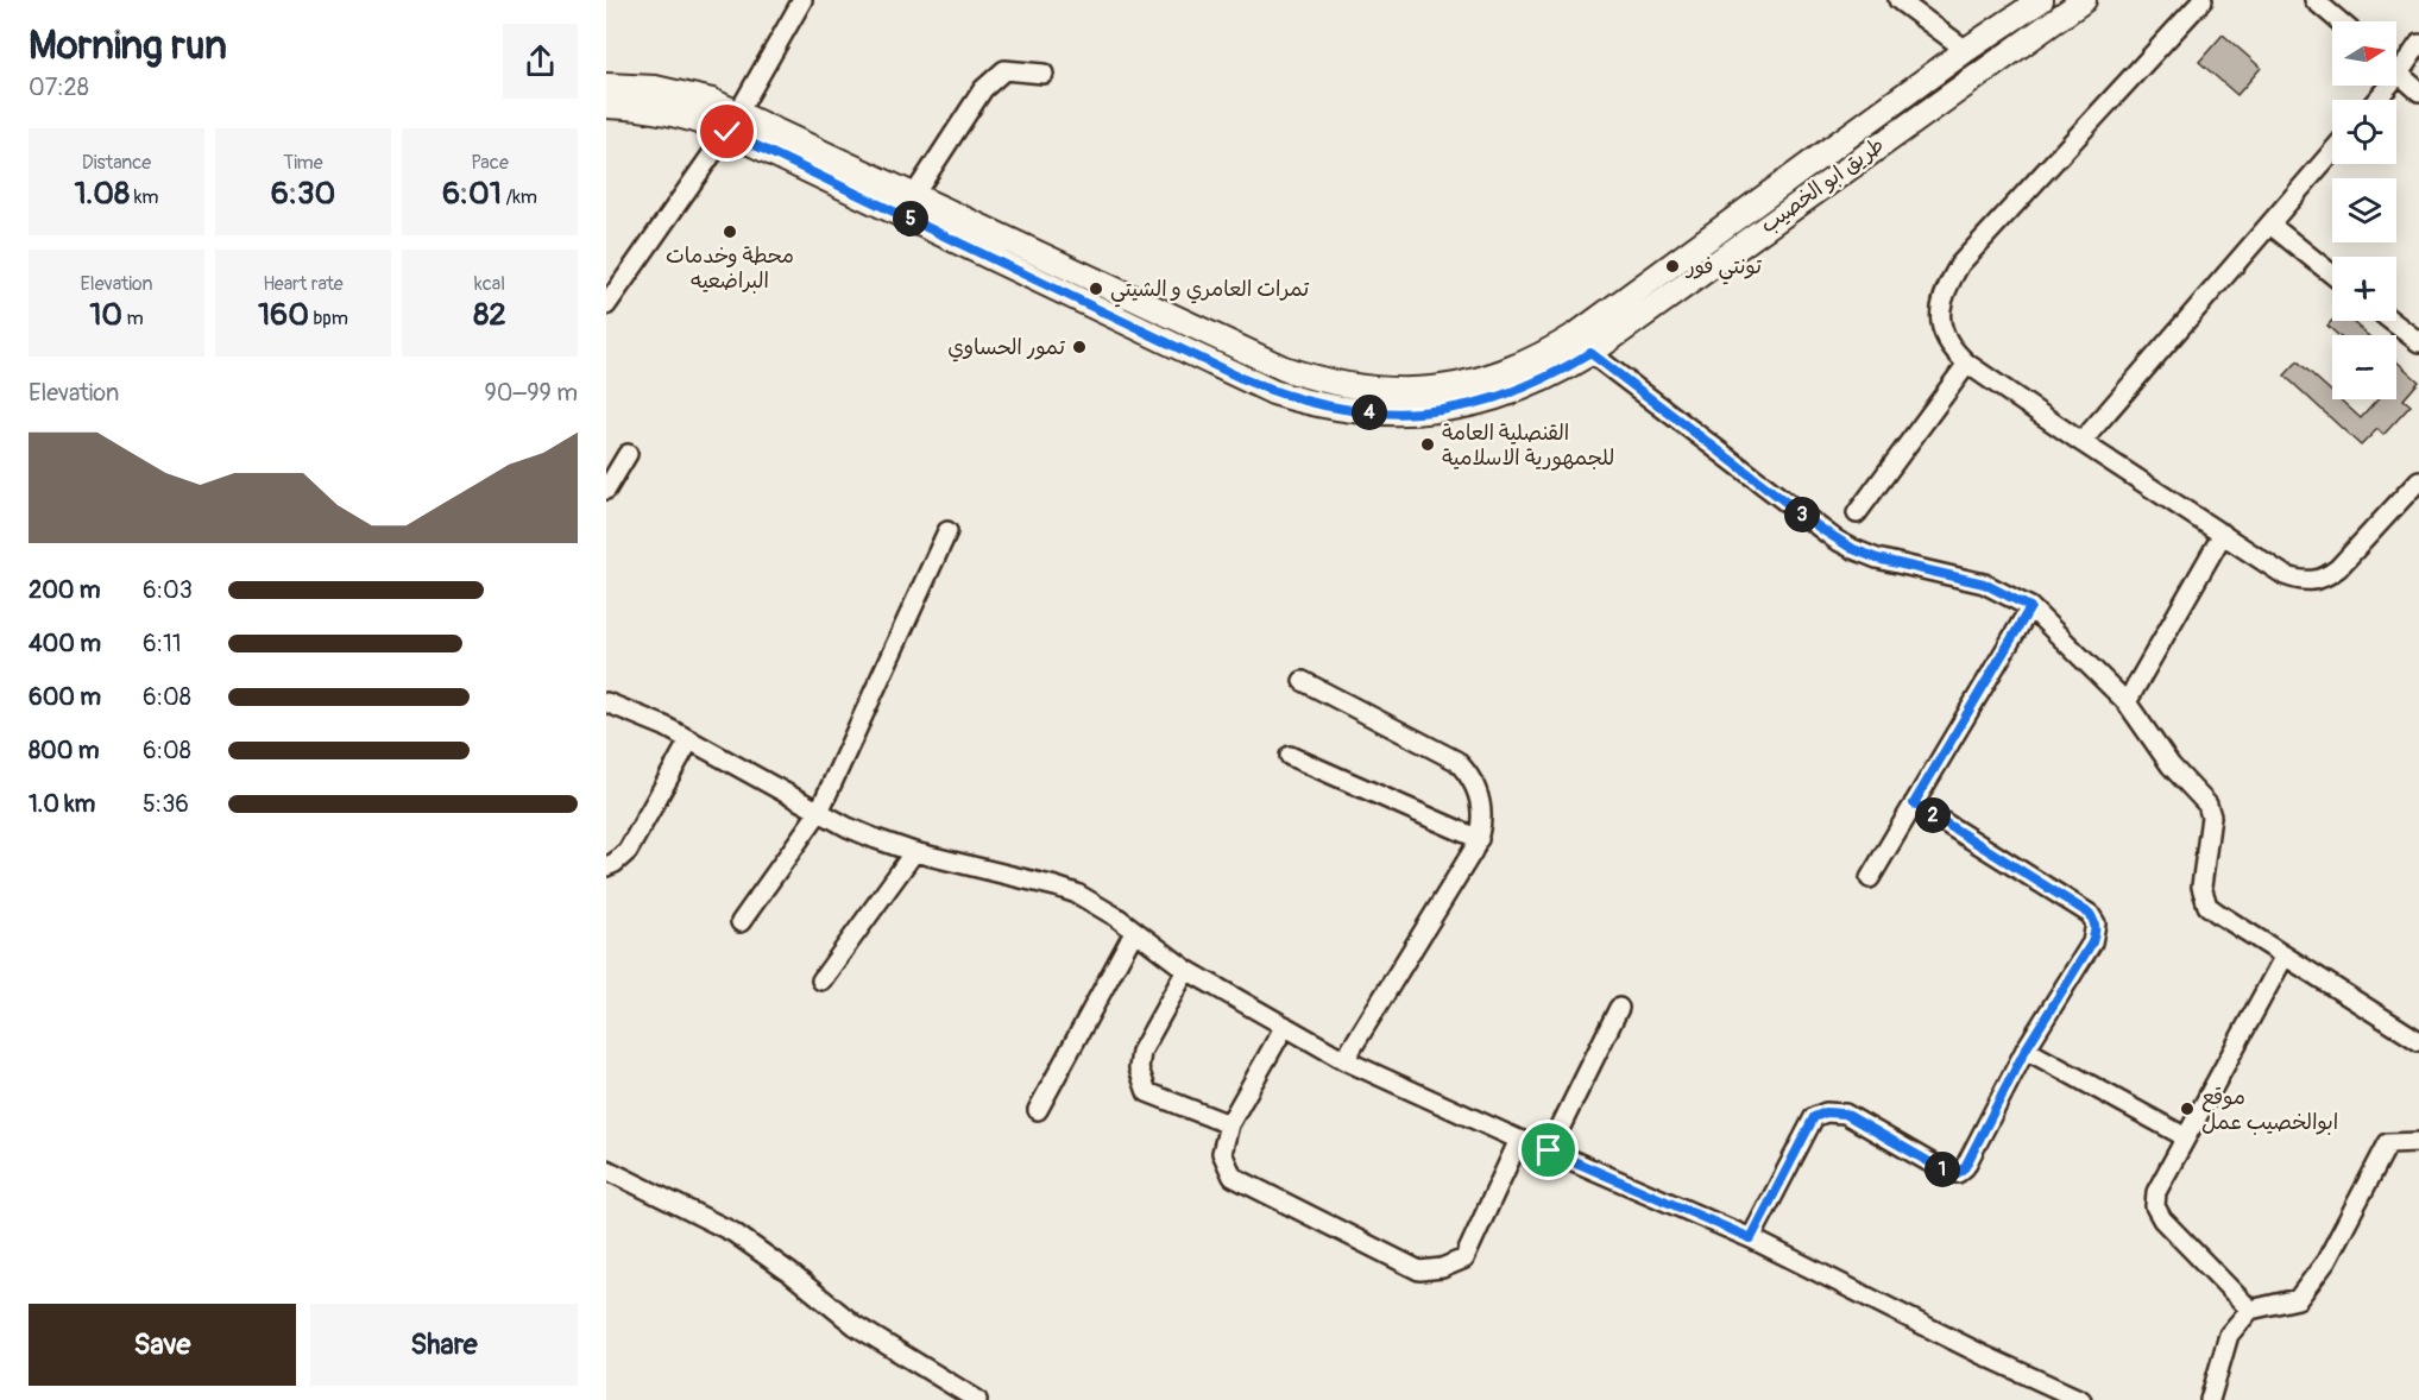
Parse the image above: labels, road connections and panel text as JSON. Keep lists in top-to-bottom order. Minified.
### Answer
{"streets":{"main road":["طريق ابو الخصيب"]},"places":["محطة وخدمات البراضعيه","تونتي فور","تمرات العامري و الشيتي","تمور الحساوي","القنصلية العامة للجمهورية الاسلامية","موقع ابوالخصيب عمل"],"north":"right","page":{"heading":["Morning run","07:28"],"map_buttons":["+","−"],"stats":[["Distance","1.08 km"],["Time","6:30"],["Pace","6:01 /km"],["Elevation","10 m"],["Heart rate","160 bpm"],["kcal","82"]],"pins":["5","4","3","2","1"],"chart":["Elevation","90–99 m"],"list":[{"name":"200 m","note":"6:03"},{"name":"400 m","note":"6:11"},{"name":"600 m","note":"6:08"},{"name":"800 m","note":"6:08"},{"name":"1.0 km","note":"5:36"}],"buttons":["Save","Share"]}}
